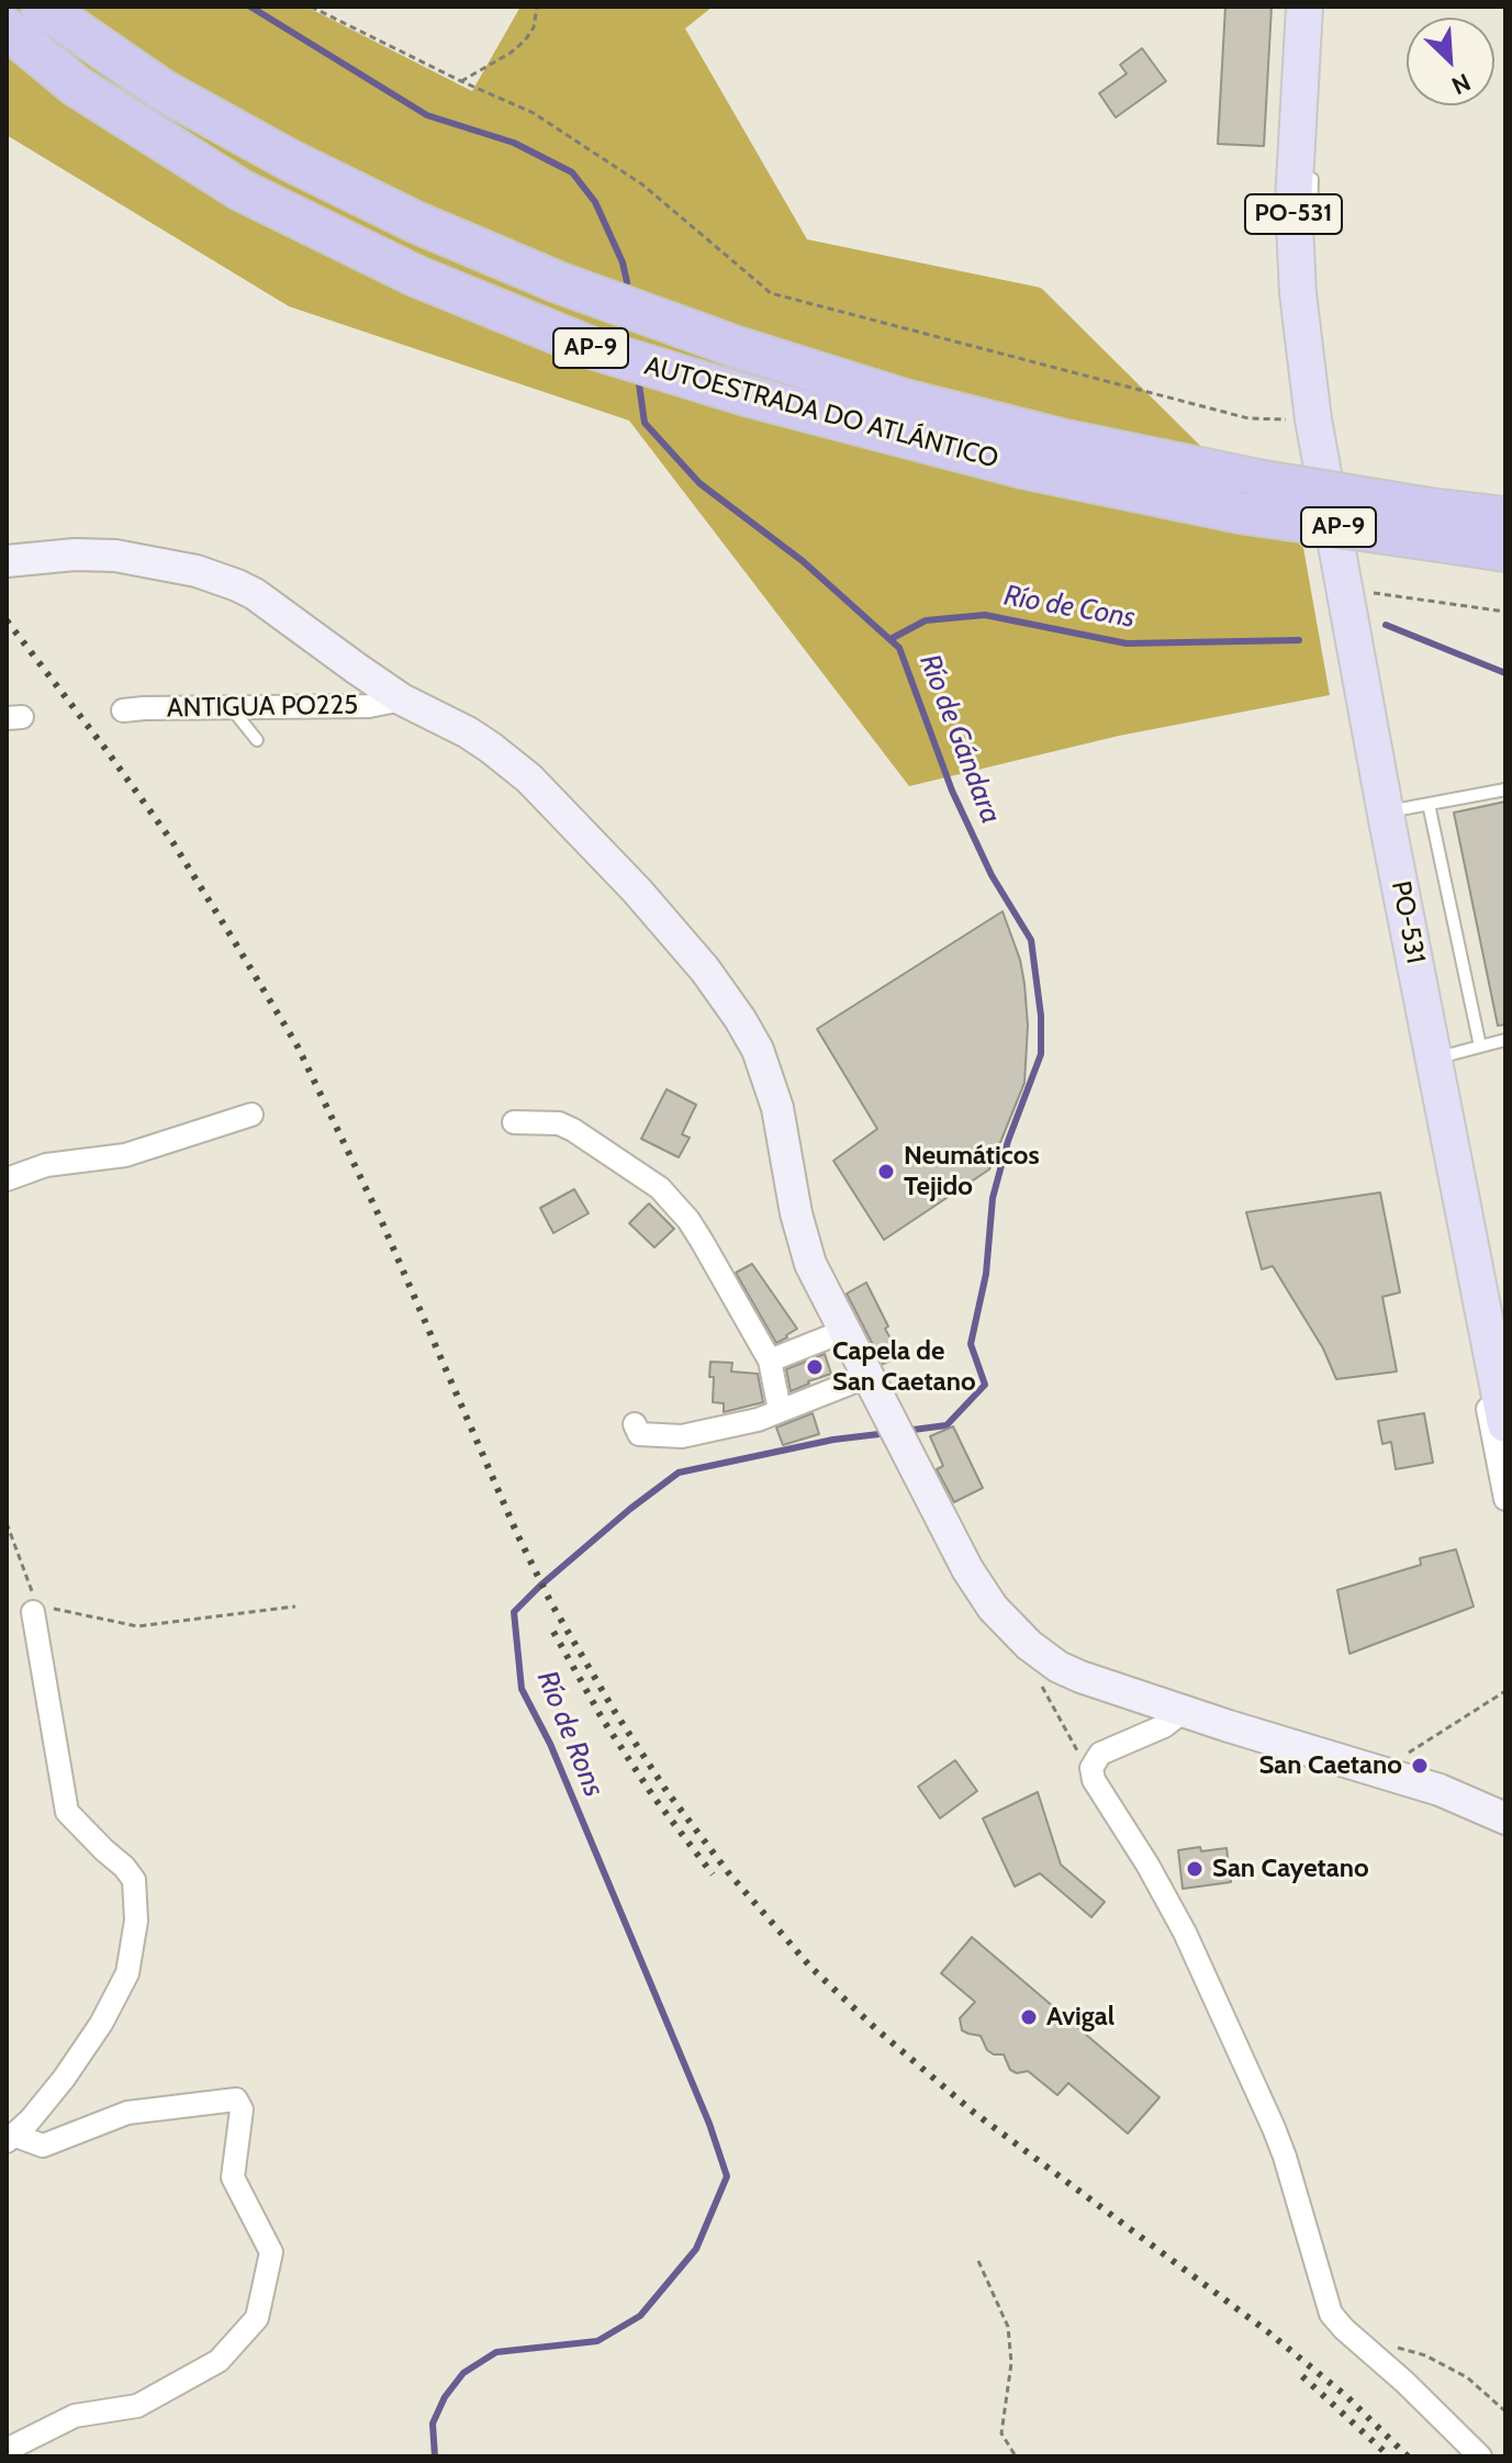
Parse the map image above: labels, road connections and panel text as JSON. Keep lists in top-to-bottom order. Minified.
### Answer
{"streets":{"highway":["AP-9","AUTOESTRADA DO ATLÁNTICO"],"main road":["PO-531"],"street":["ANTIGUA PO225"]},"water":["Río de Cons","Río de Gándara","Río de Rons"],"places":["Neumáticos Tejido","Capela de San Caetano","San Caetano","San Cayetano","Avigal"],"north":"bottom right"}
